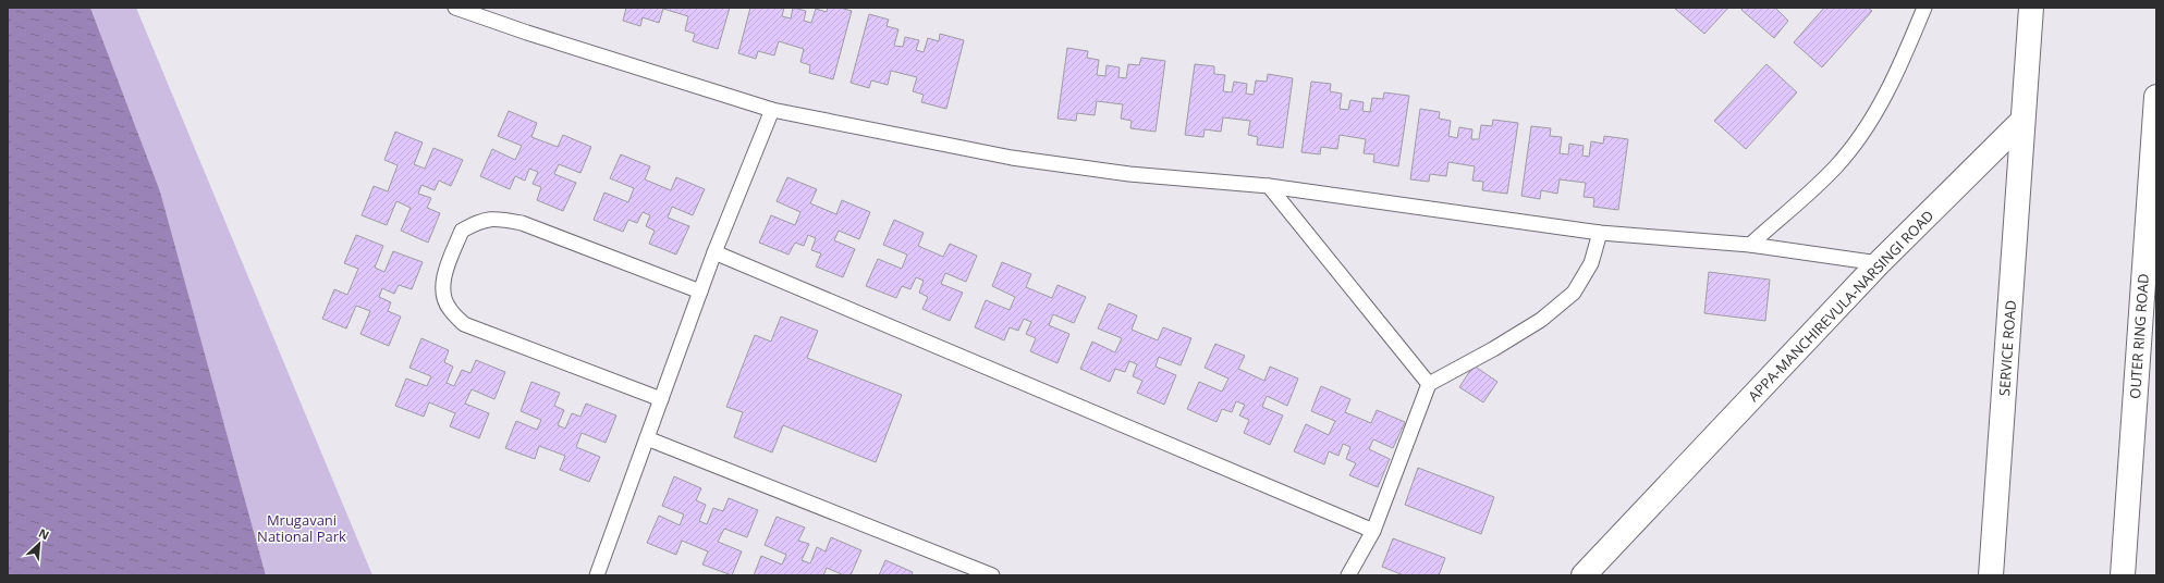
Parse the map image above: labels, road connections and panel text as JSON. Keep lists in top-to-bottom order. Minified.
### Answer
{"streets":{"main road":["APPA-MANCHIREVULA-NARSINGI ROAD","OUTER RING ROAD","SERVICE ROAD"]},"crossings":[["APPA-MANCHIREVULA-NARSINGI ROAD","SERVICE ROAD"]],"parks":["Mrugavani National Park"],"north":"top right"}
